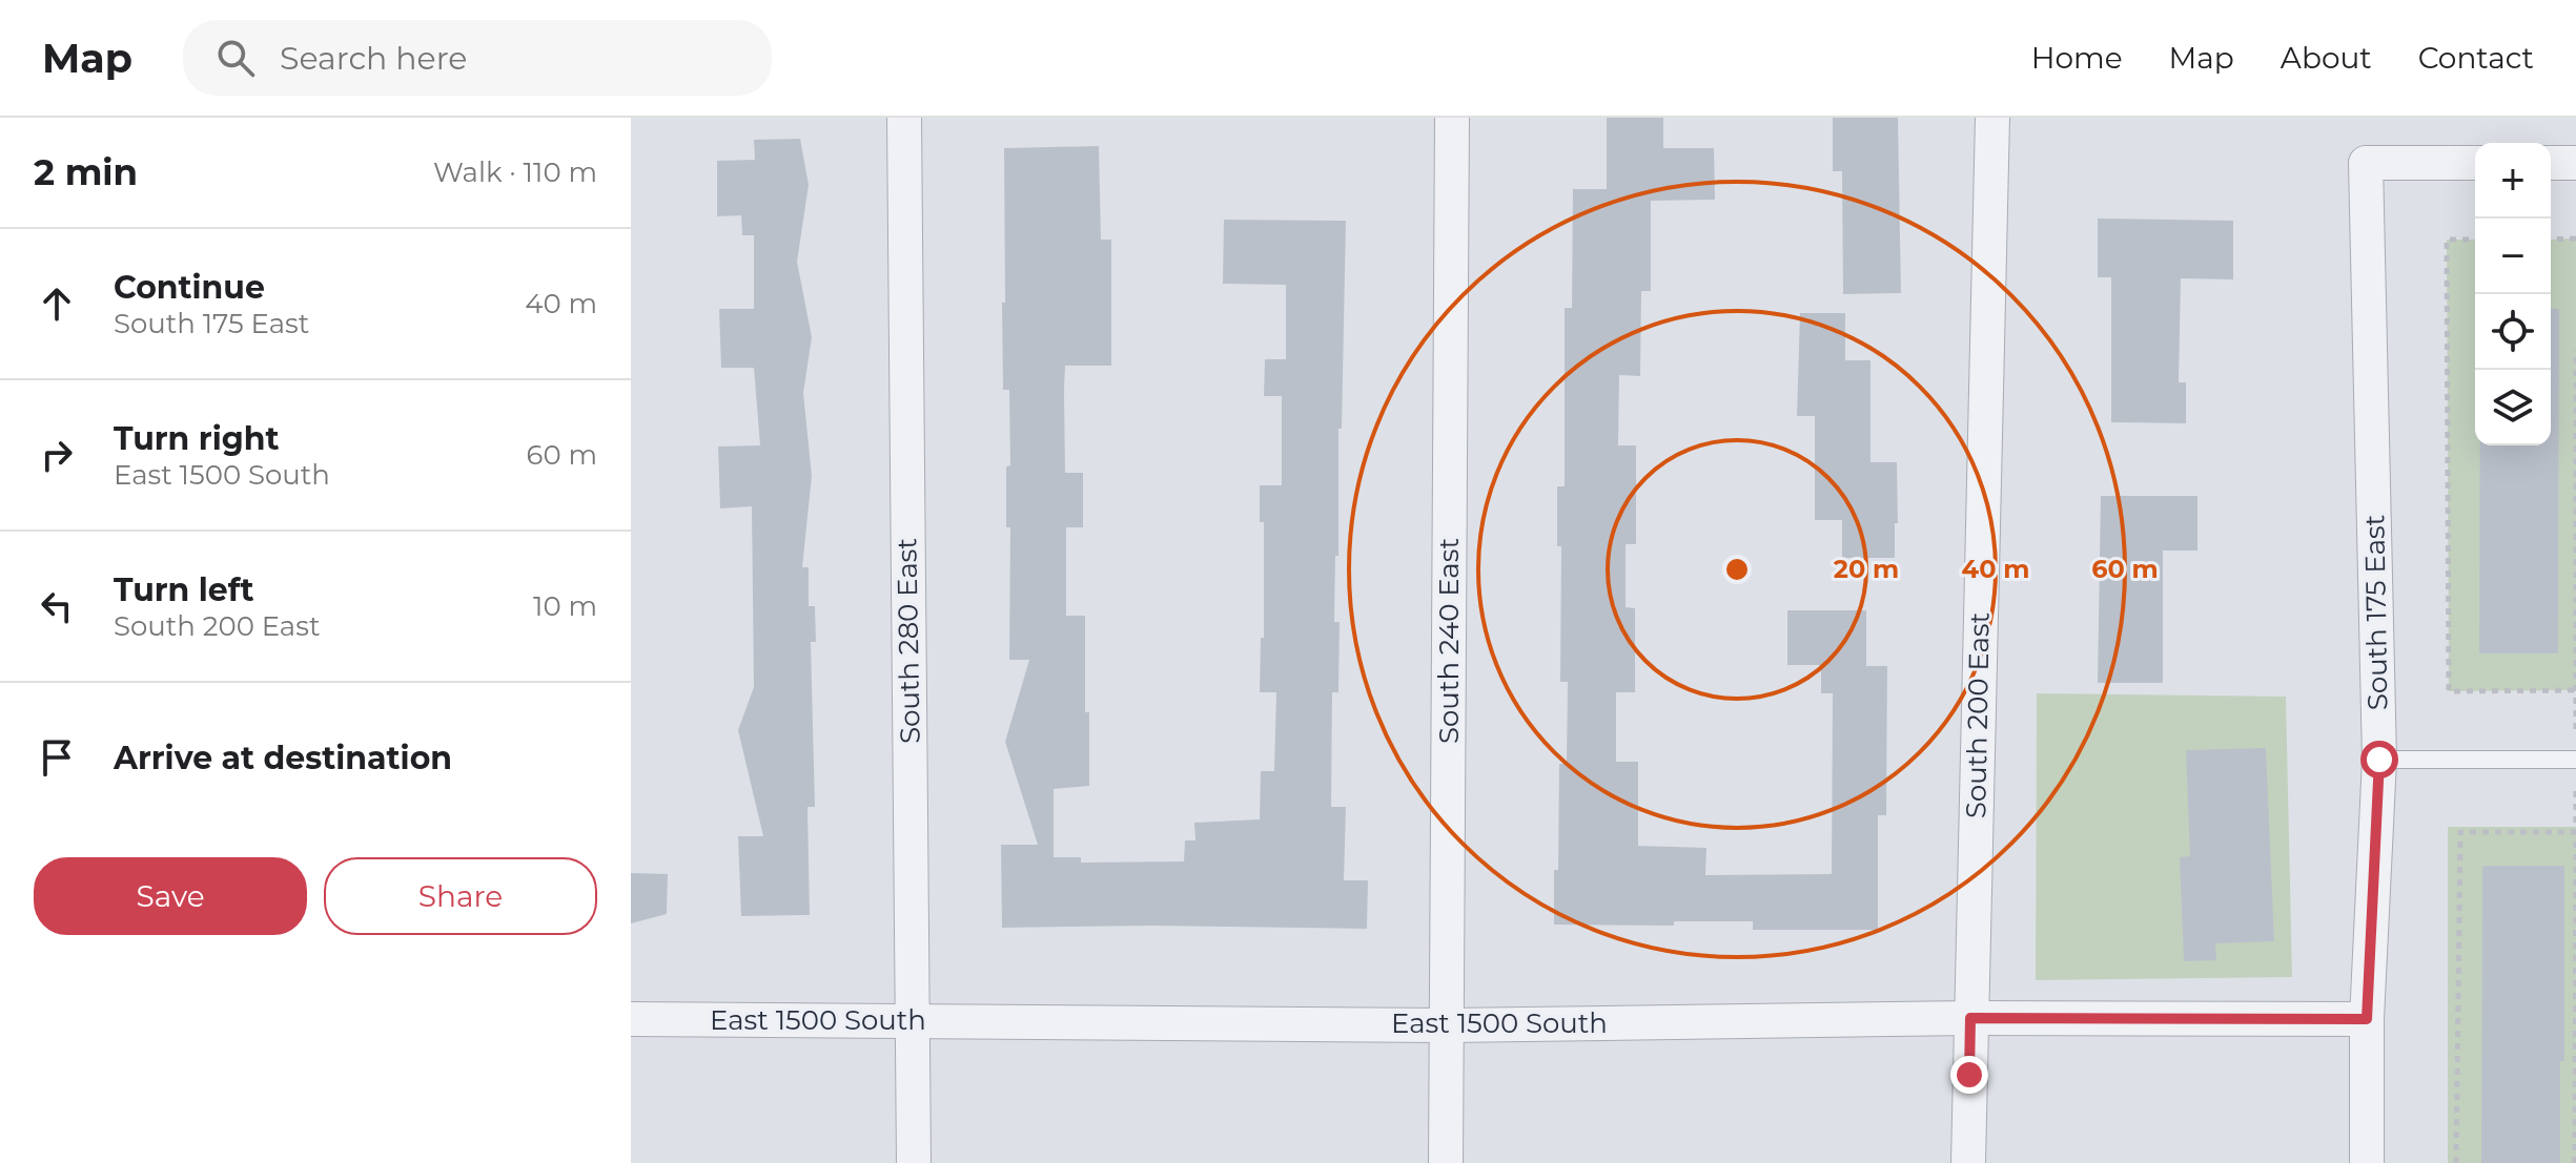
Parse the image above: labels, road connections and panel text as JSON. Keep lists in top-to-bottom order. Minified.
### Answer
{"streets":{"street":["South 175 East","South 280 East","South 240 East","South 200 East","East 1500 South"]},"crossings":[["South 175 East","East 1500 South"],["South 280 East","East 1500 South"],["South 240 East","East 1500 South"],["South 200 East","East 1500 South"]],"page":{"header":"Map","search":"Search here","nav":["Home","Map","About","Contact"],"heading":["2 min","Walk · 110 m"],"map_buttons":["+","−"],"list":[["Continue","South 175 East","40 m"],["Turn right","East 1500 South","60 m"],["Turn left","South 200 East","10 m"],"Arrive at destination"],"buttons":["Save","Share"]},"rings":["20 m","40 m","60 m"]}
